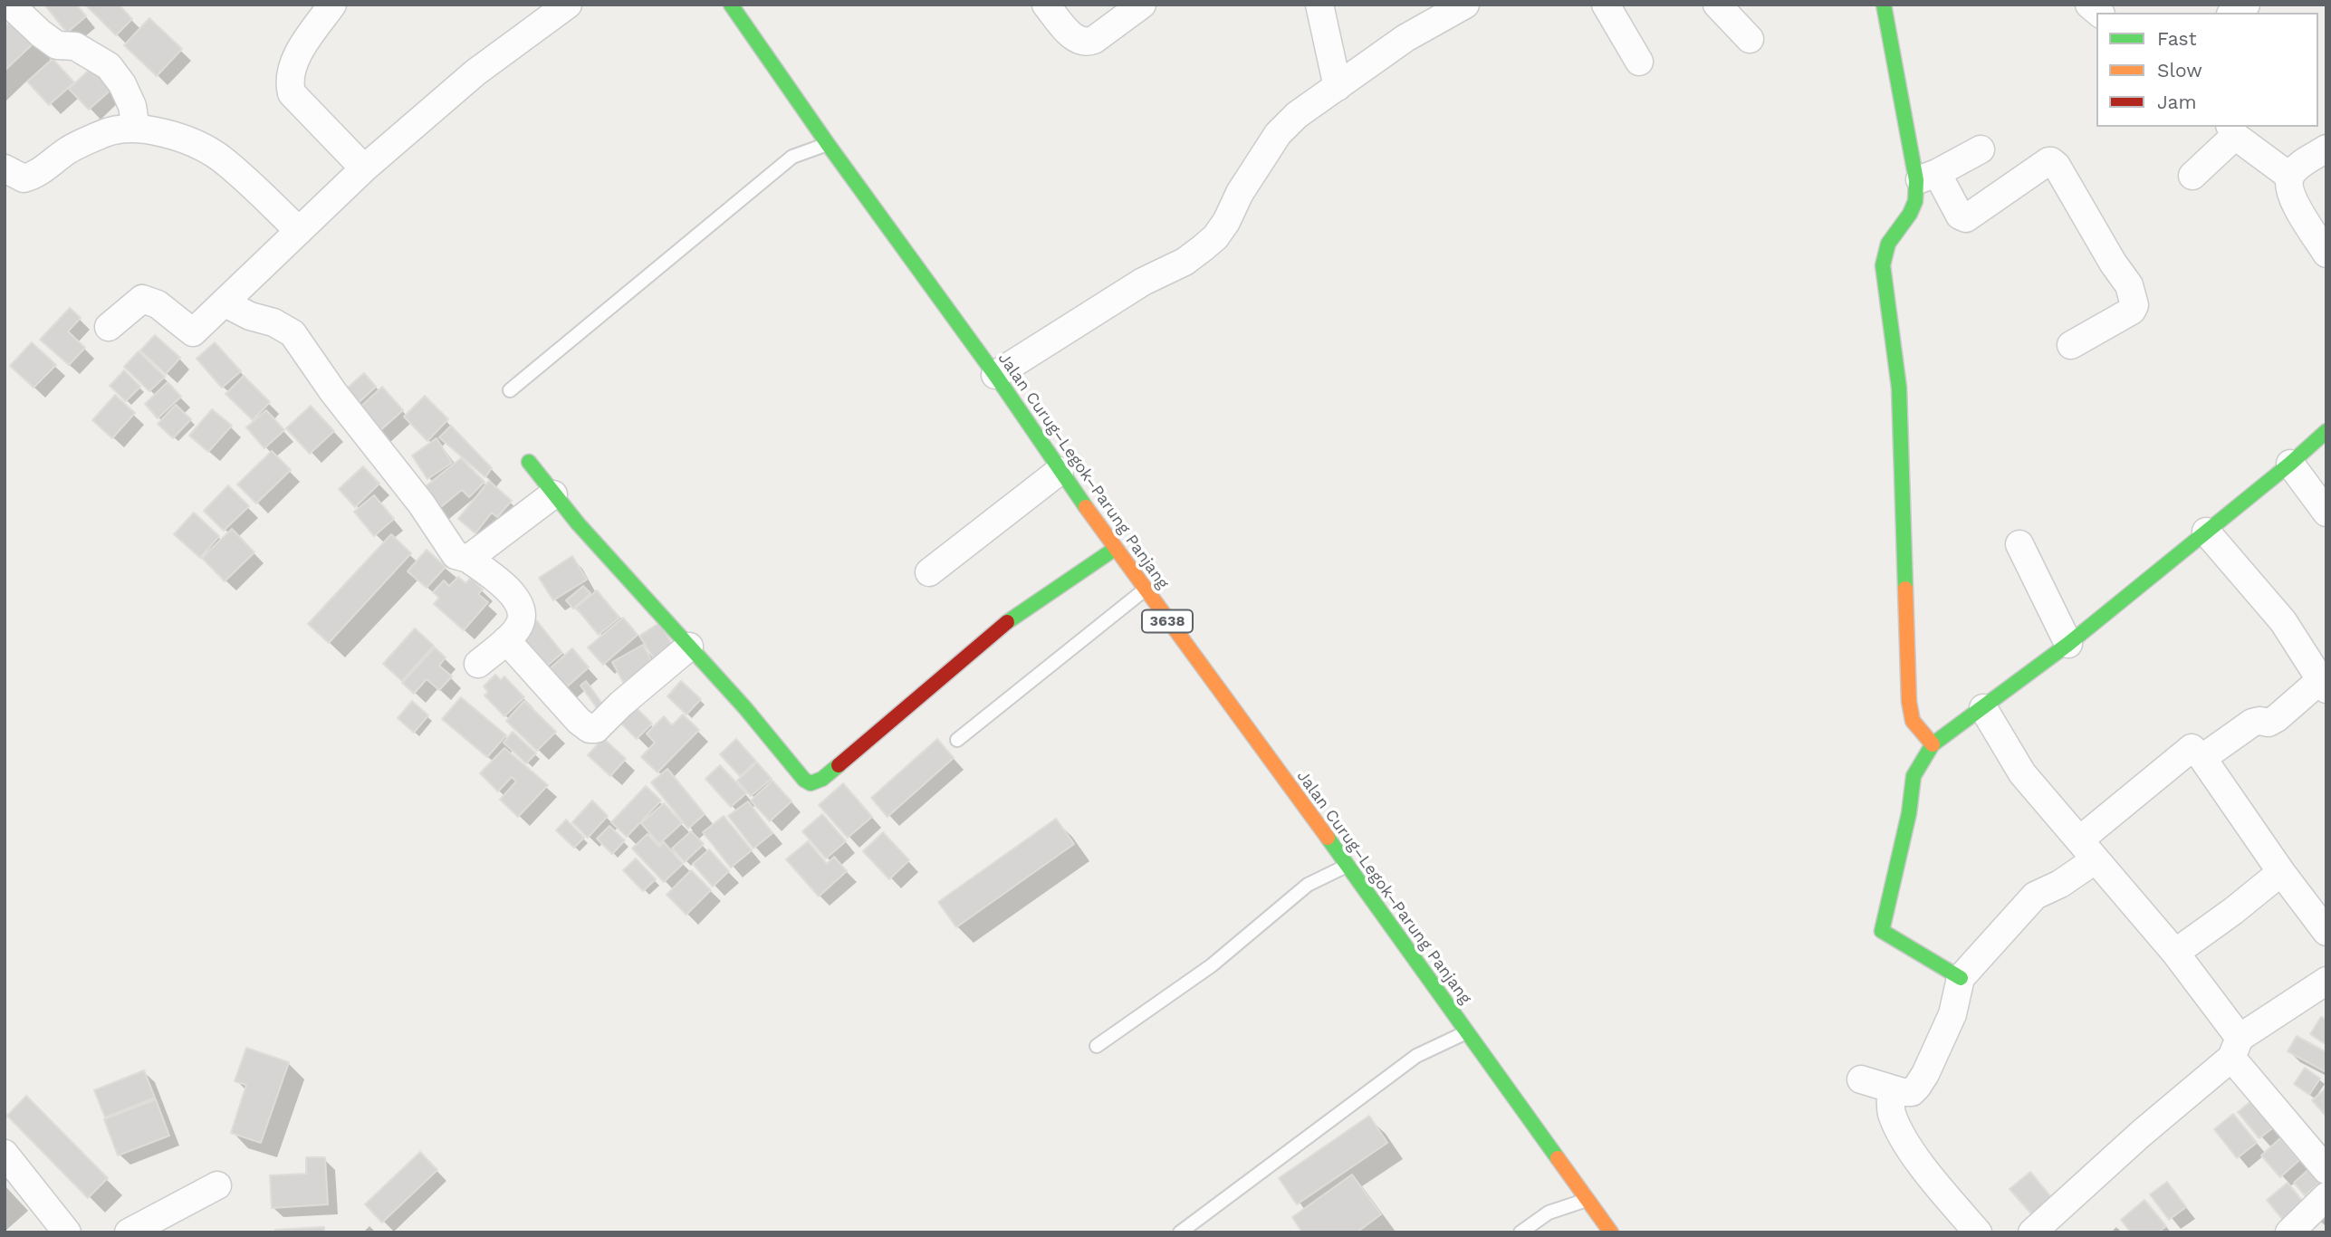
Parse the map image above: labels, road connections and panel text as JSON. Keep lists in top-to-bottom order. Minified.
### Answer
{"streets":{"street":["Jalan Curug–Legok–Parung Panjang","3638"]},"legend":["Fast","Slow","Jam"]}
